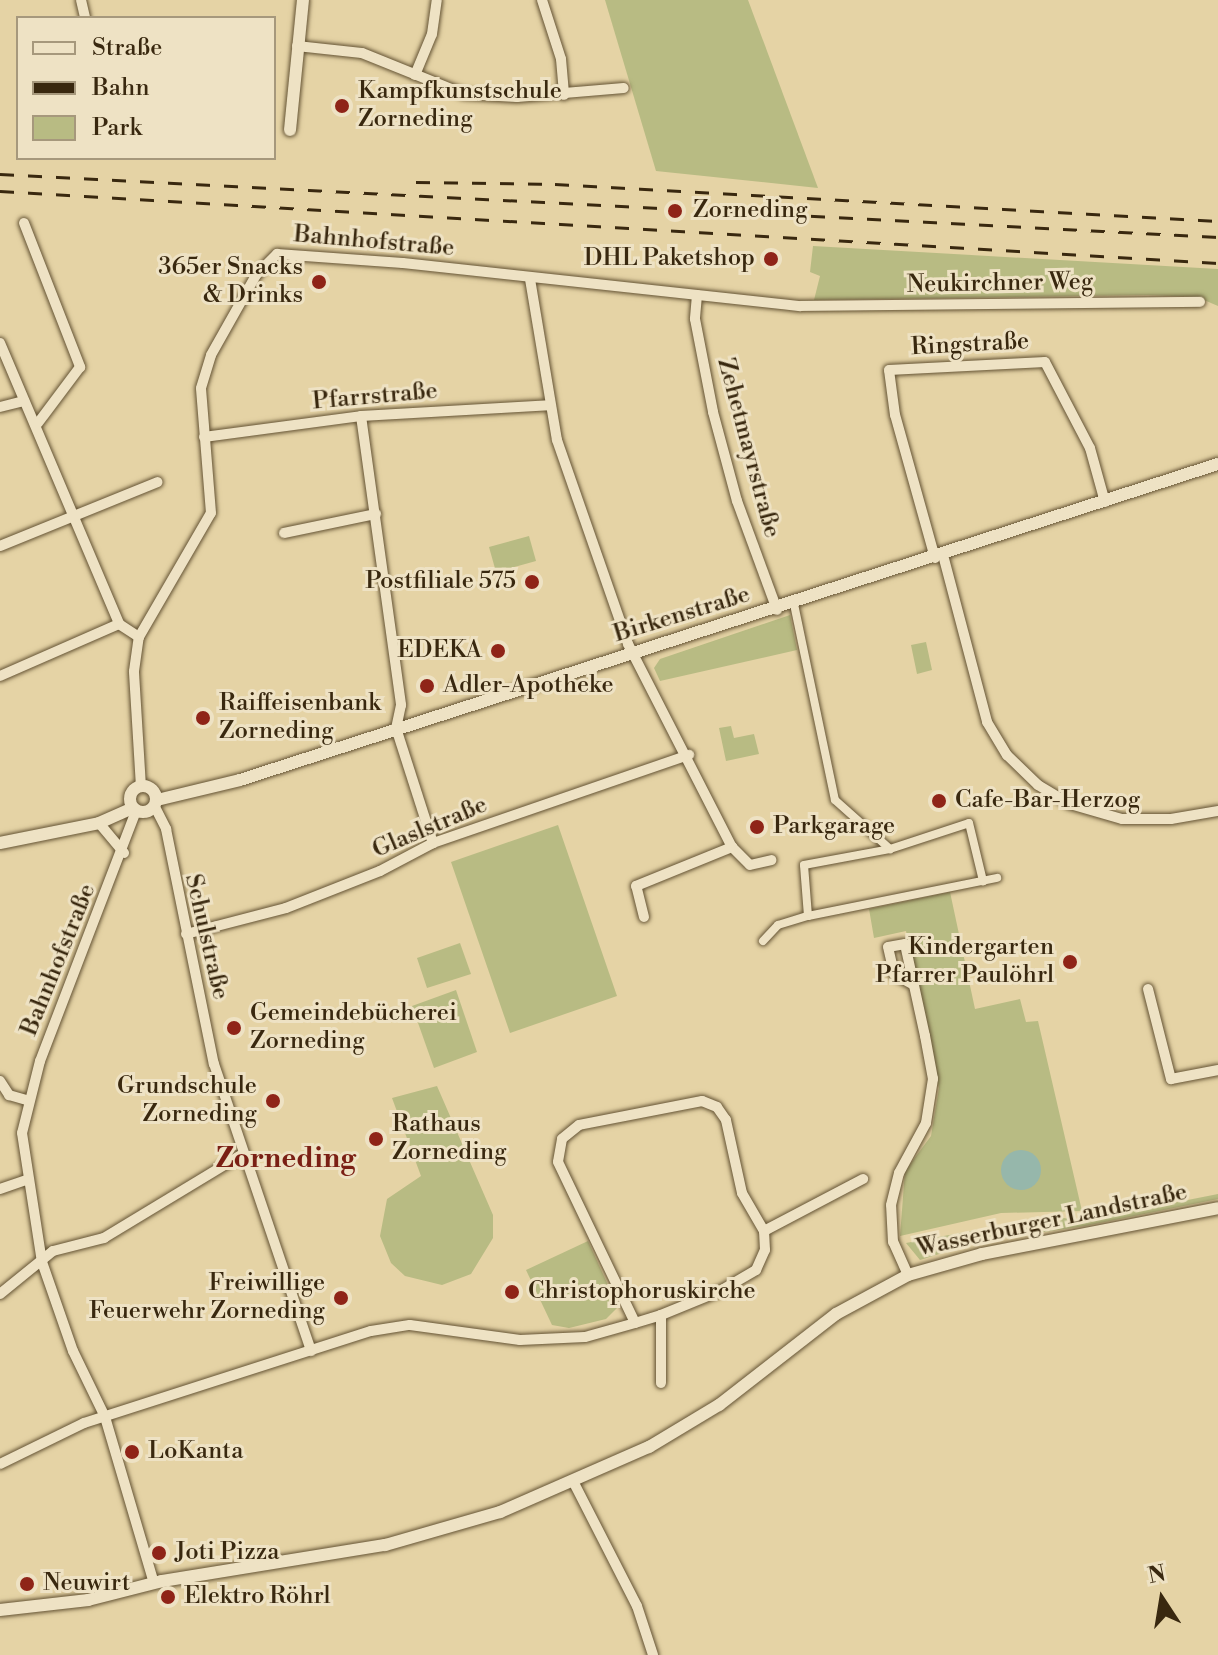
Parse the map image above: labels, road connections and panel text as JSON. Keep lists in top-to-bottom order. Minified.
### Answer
{"streets":{"street":["Bahnhofstraße","Neukirchner Weg","Ringstraße","Pfarrstraße","Zehetmayrstraße","Birkenstraße","Glaslstraße","Schulstraße","Wasserburger Landstraße"]},"crossings":[["Bahnhofstraße","Neukirchner Weg"],["Bahnhofstraße","Pfarrstraße"],["Bahnhofstraße","Zehetmayrstraße"],["Bahnhofstraße","Birkenstraße"],["Bahnhofstraße","Wasserburger Landstraße"],["Ringstraße","Birkenstraße"],["Zehetmayrstraße","Birkenstraße"],["Birkenstraße","Schulstraße"],["Glaslstraße","Schulstraße"]],"districts":["Zorneding"],"places":["Kampfkunstschule Zorneding","Zorneding","DHL Paketshop","365er Snacks & Drinks","Postfiliale 575","EDEKA","Adler-Apotheke","Raiffeisenbank Zorneding","Cafe-Bar-Herzog","Parkgarage","Kindergarten Pfarrer Paulöhrl","Gemeindebücherei Zorneding","Grundschule Zorneding","Rathaus Zorneding","Christophoruskirche","Freiwillige Feuerwehr Zorneding","LoKanta","Joti Pizza","Neuwirt","Elektro Röhrl"],"legend":["Straße","Bahn","Park"],"north":"top"}
